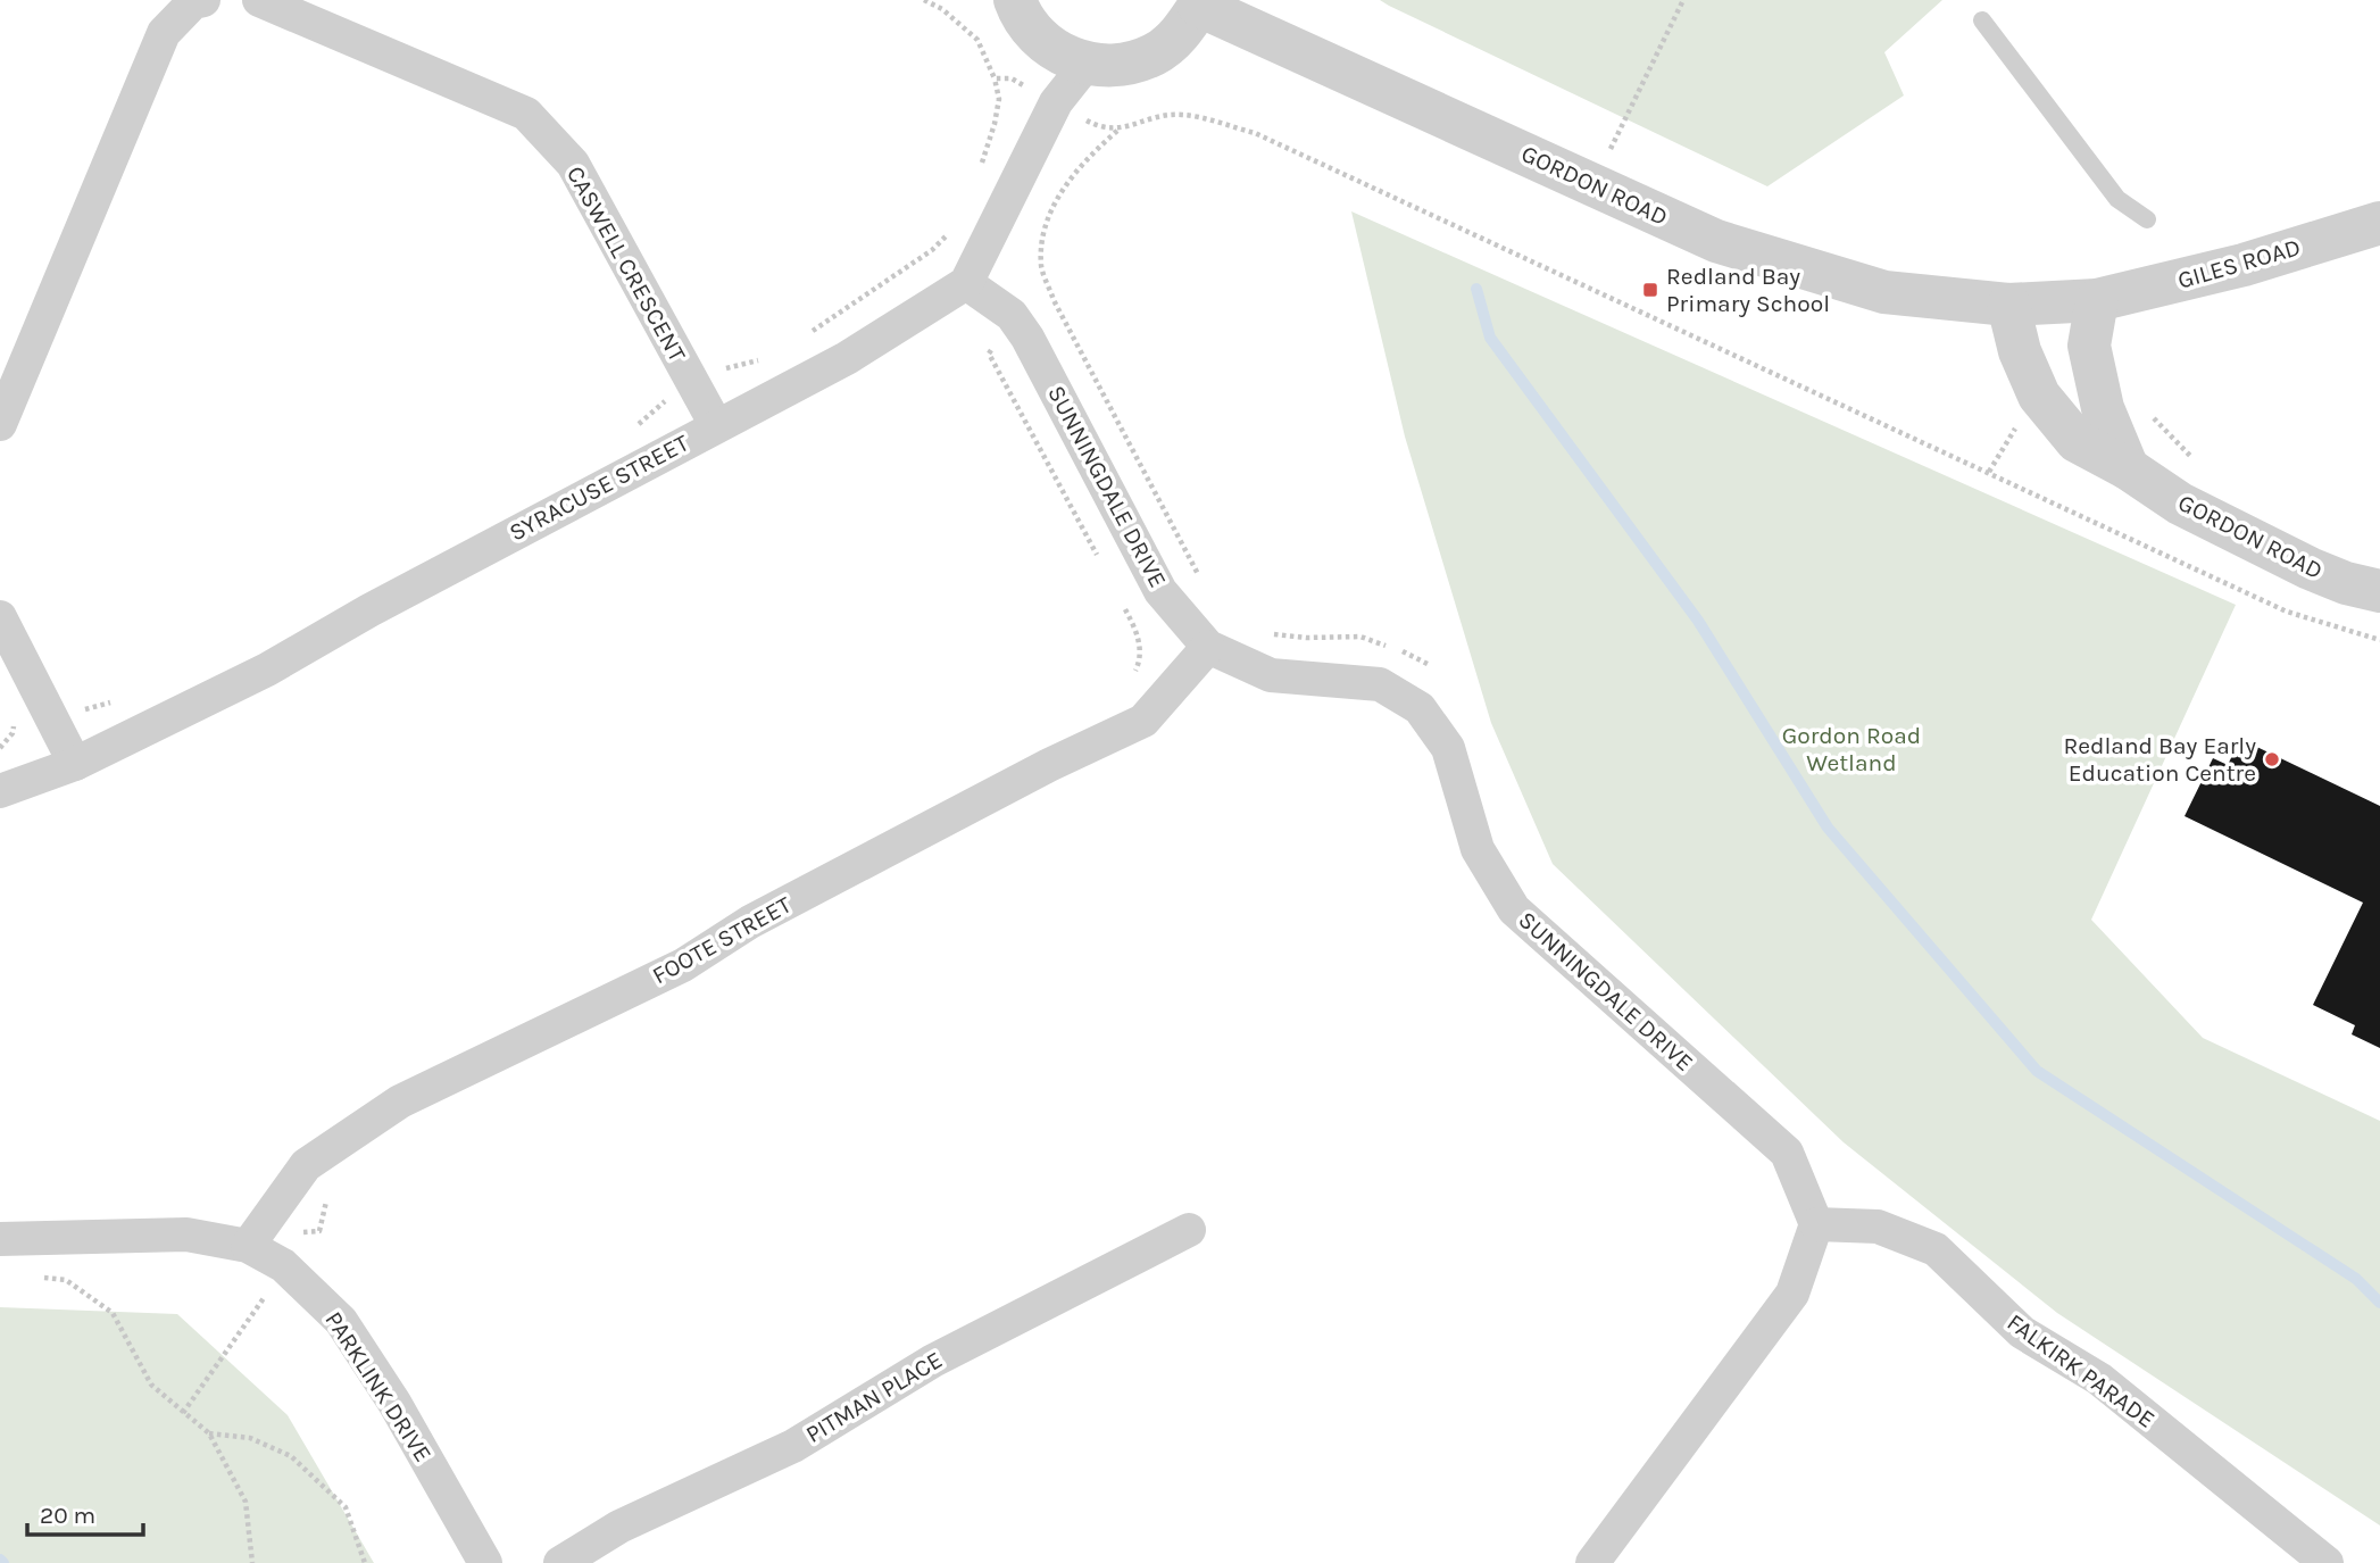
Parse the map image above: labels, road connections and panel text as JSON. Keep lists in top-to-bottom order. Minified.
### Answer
{"streets":{"street":["GORDON ROAD","CASWELL CRESCENT","GILES ROAD","SUNNINGDALE DRIVE","SYRACUSE STREET","FOOTE STREET","FALKIRK PARADE","PARKLINK DRIVE","PITMAN PLACE"]},"crossings":[["GORDON ROAD","GILES ROAD"],["CASWELL CRESCENT","SYRACUSE STREET"],["SUNNINGDALE DRIVE","SYRACUSE STREET"],["SUNNINGDALE DRIVE","FOOTE STREET"],["SUNNINGDALE DRIVE","FALKIRK PARADE"],["FOOTE STREET","PARKLINK DRIVE"]],"parks":["Gordon Road Wetland"],"places":{"transit":["Redland Bay Primary School"],"other":["Redland Bay Early Education Centre"]},"scale_bar":"20 m"}
